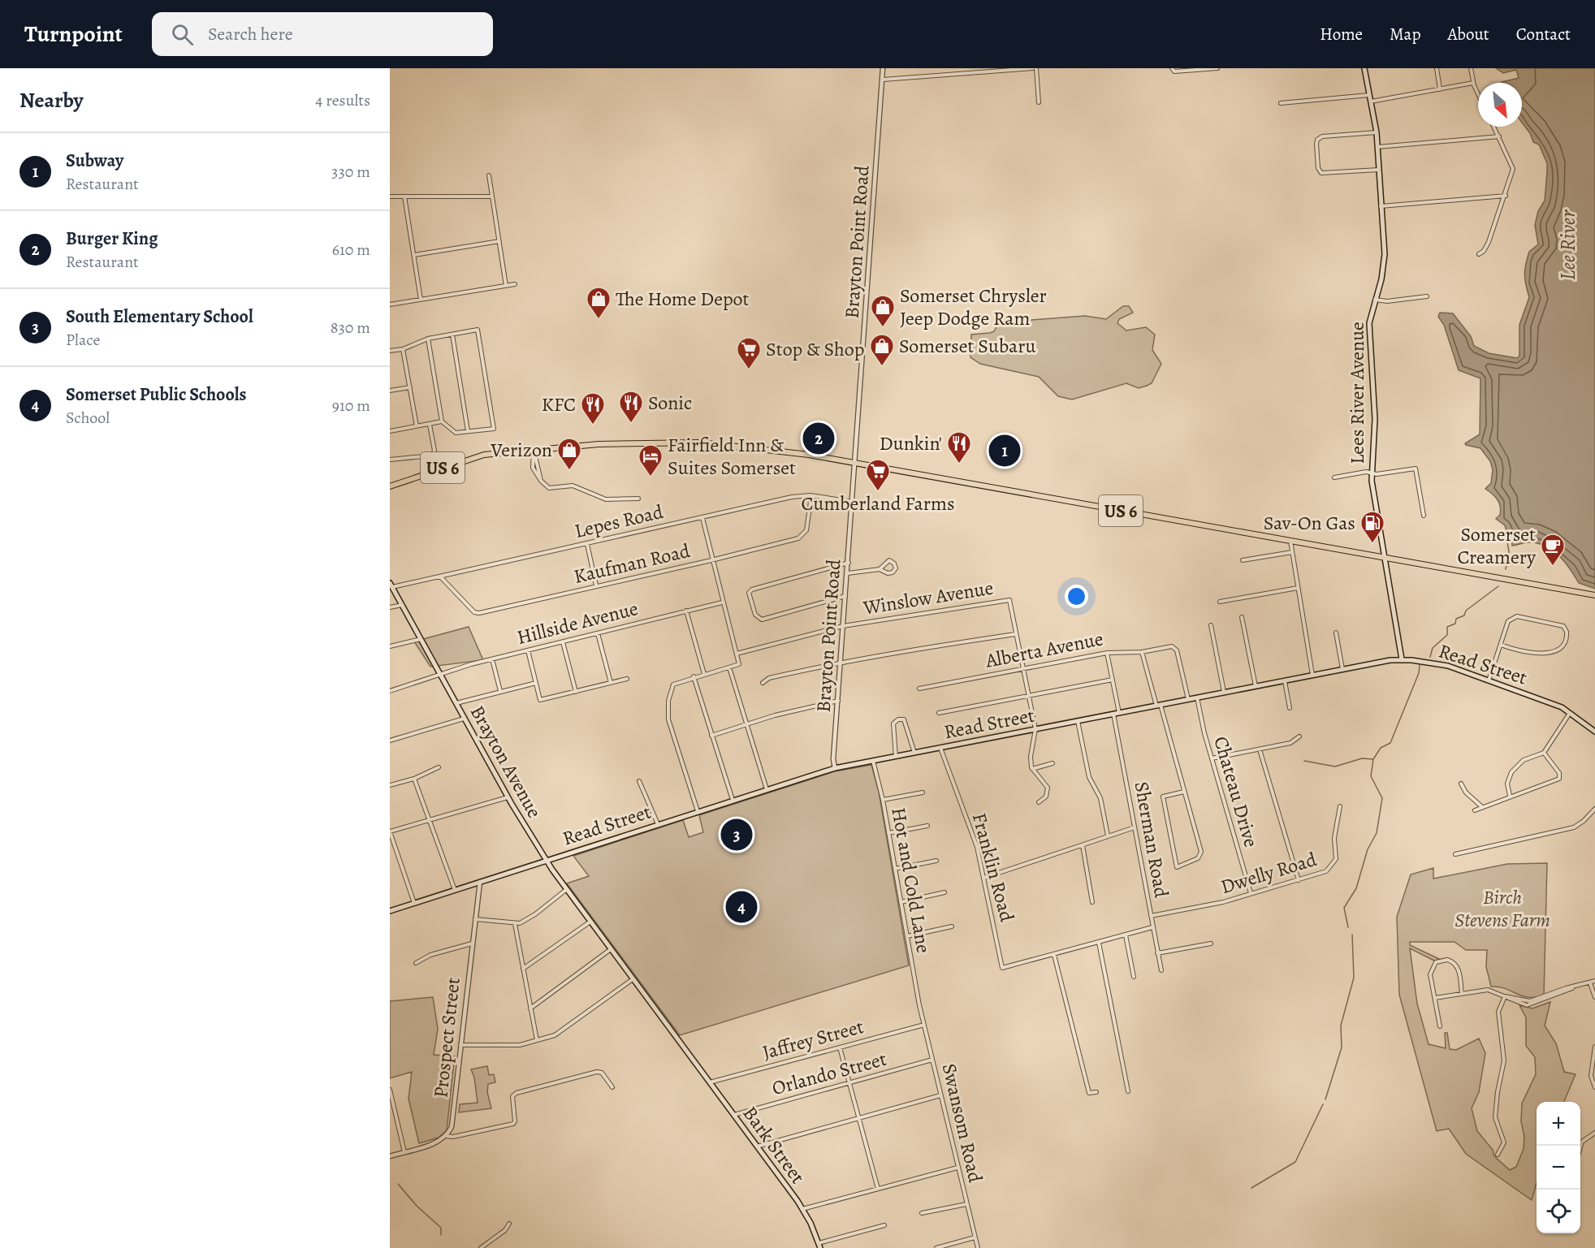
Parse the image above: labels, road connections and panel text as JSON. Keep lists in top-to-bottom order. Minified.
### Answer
{"streets":{"main road":["Lees River Avenue","US 6","Read Street","Brayton Avenue","Bark Street"],"street":["Brayton Point Road","Lepes Road","Kaufman Road","Winslow Avenue","Hillside Avenue","Alberta Avenue","Chateau Drive","Sherman Road","Franklin Road","Dwelly Road","Hot and Cold Lane","Prospect Street","Jaffrey Street","Orlando Street","Swansom Road"]},"crossings":[["Brayton Point Road","US 6"],["Brayton Point Road","Lepes Road"],["Brayton Point Road","Winslow Avenue"],["Brayton Point Road","Read Street"],["Lees River Avenue","US 6"],["Lees River Avenue","Read Street"],["Lepes Road","Kaufman Road"],["Lepes Road","Brayton Avenue"],["Hillside Avenue","Brayton Avenue"],["Alberta Avenue","Read Street"],["Read Street","Brayton Avenue"],["Read Street","Chateau Drive"],["Read Street","Sherman Road"],["Read Street","Franklin Road"],["Read Street","Hot and Cold Lane"],["Read Street","Prospect Street"],["Brayton Avenue","Bark Street"],["Chateau Drive","Dwelly Road"],["Sherman Road","Dwelly Road"],["Hot and Cold Lane","Swansom Road"],["Jaffrey Street","Swansom Road"],["Jaffrey Street","Bark Street"],["Orlando Street","Swansom Road"],["Orlando Street","Bark Street"]],"water":["Lee River"],"parks":["Birch Stevens Farm"],"places":{"shop":["The Home Depot","Somerset Chrysler Jeep Dodge Ram","Somerset Subaru","Verizon"],"supermarket":["Stop & Shop","Cumberland Farms"],"restaurant":["Sonic","KFC","Dunkin'"],"hotel":["Fairfield Inn & Suites Somerset"],"fuel station":["Sav-On Gas"],"cafe":["Somerset Creamery"]},"north":"bottom right","page":{"header":"Turnpoint","search":"Search here","nav":["Home","Map","About","Contact"],"heading":["Nearby","4 results"],"list":[{"mark":"1","name":"Subway","note":"Restaurant","value":"330 m"},{"mark":"2","name":"Burger King","note":"Restaurant","value":"610 m"},{"mark":"3","name":"South Elementary School","note":"Place","value":"830 m"},{"mark":"4","name":"Somerset Public Schools","note":"School","value":"910 m"}],"pins":["2","1","3","4"],"map_buttons":["+","−"]}}
